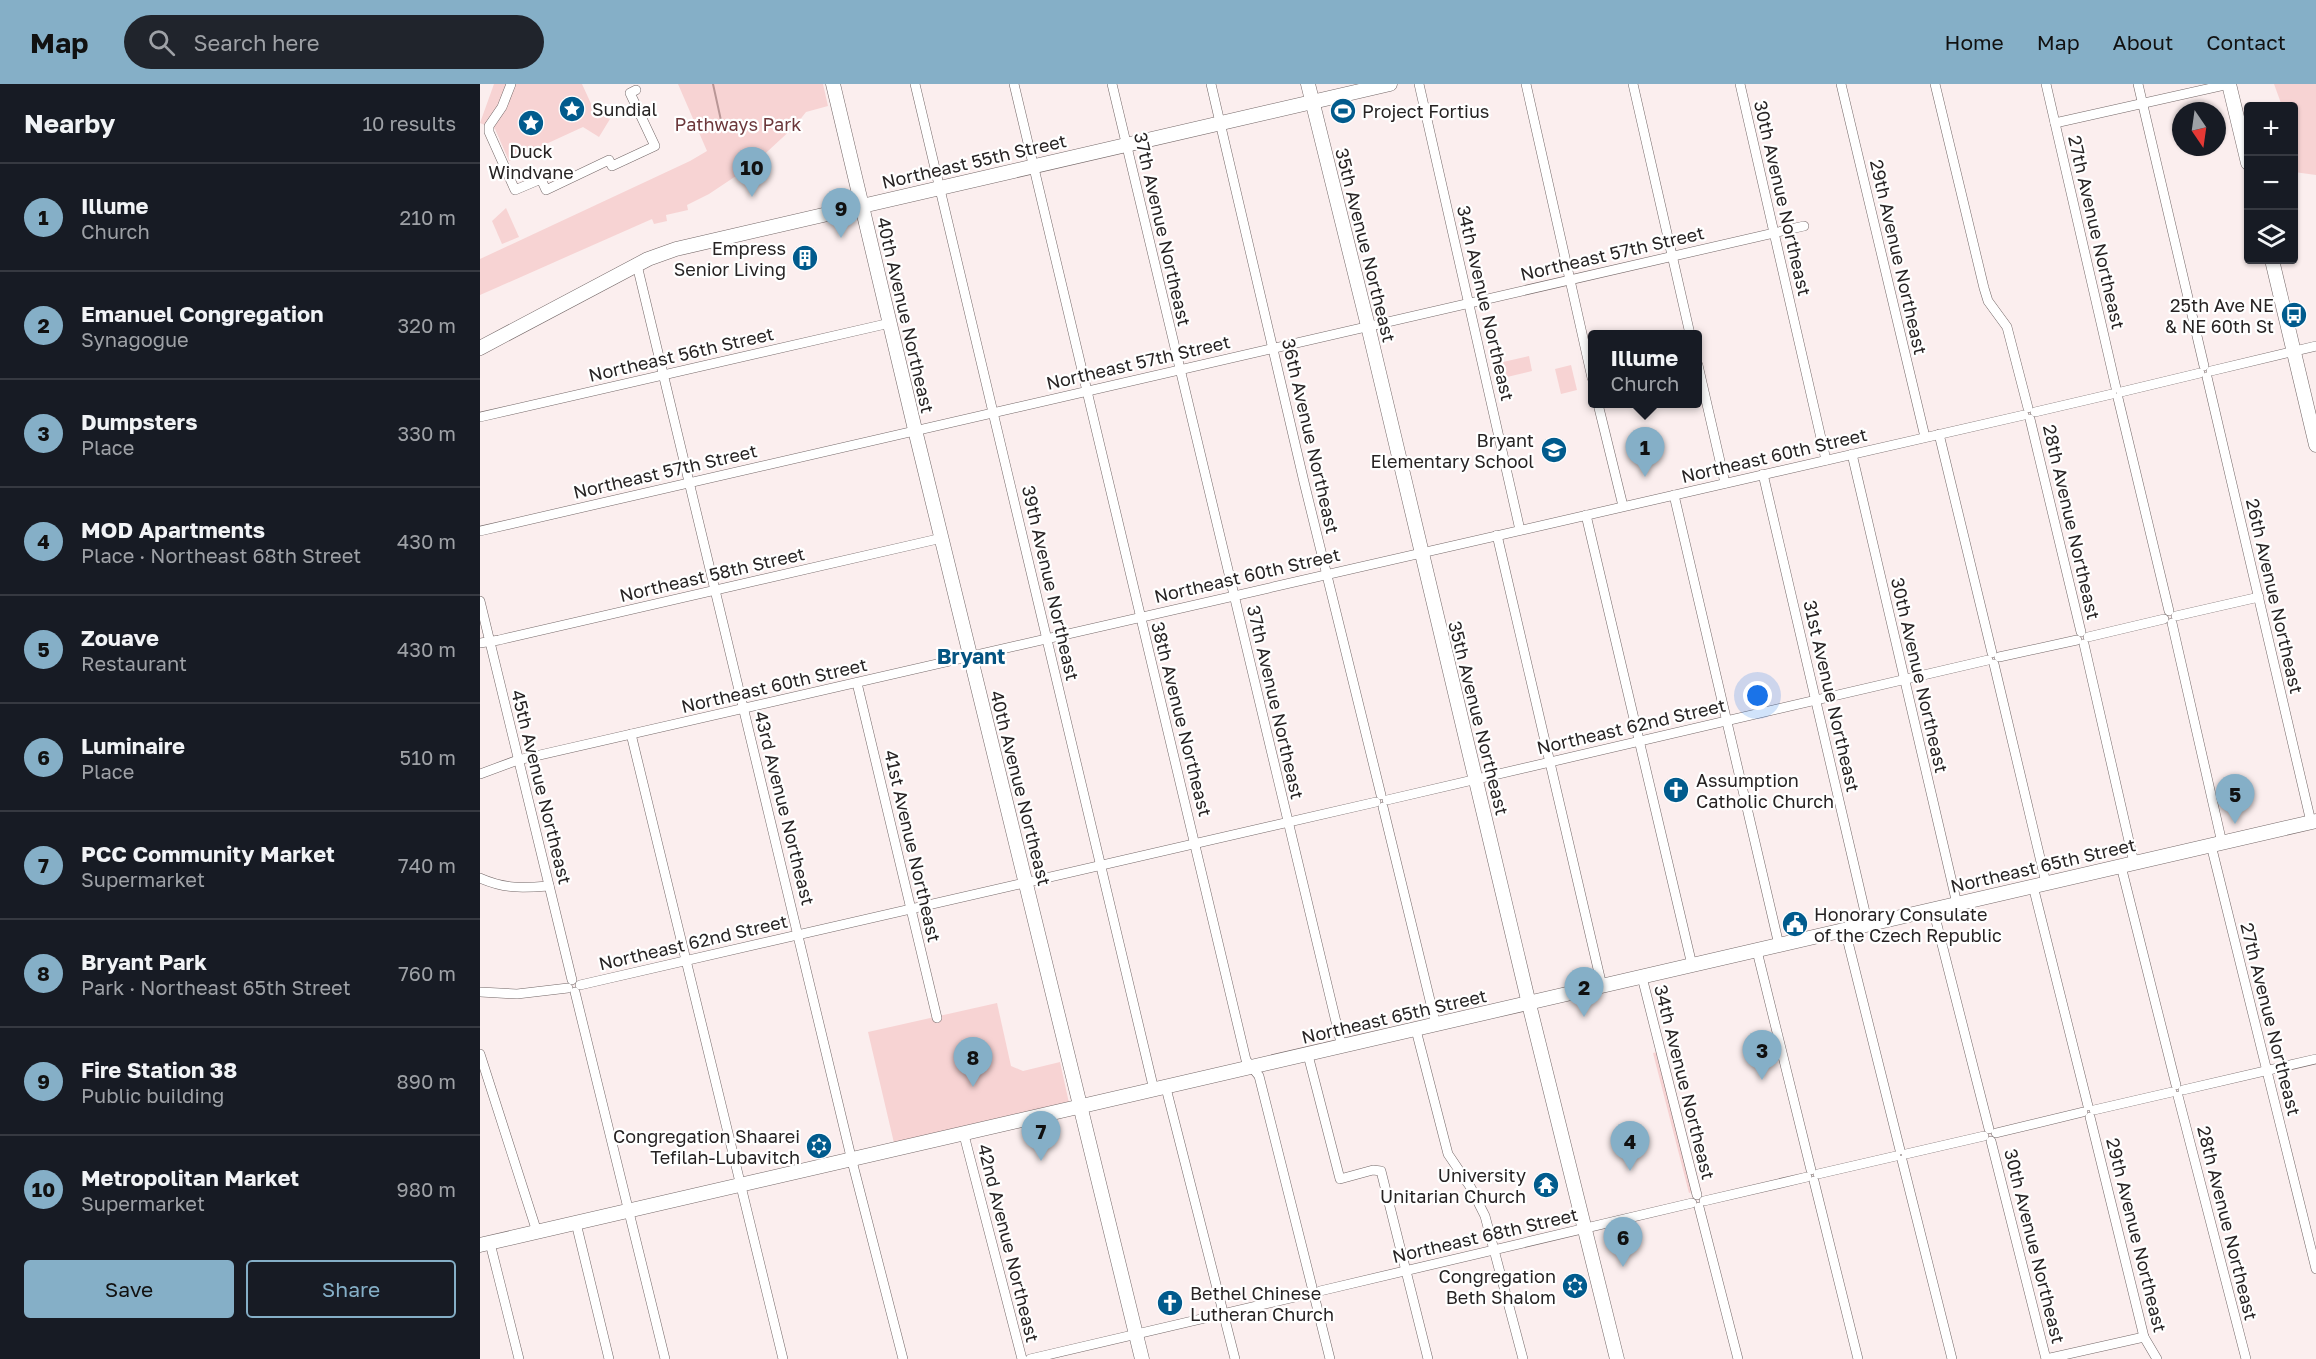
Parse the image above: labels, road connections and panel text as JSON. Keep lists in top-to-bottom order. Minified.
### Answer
{"streets":{"main road":["Northeast 55th Street","35th Avenue Northeast","40th Avenue Northeast","Northeast 65th Street"],"street":["30th Avenue Northeast","37th Avenue Northeast","27th Avenue Northeast","Northeast 57th Street","29th Avenue Northeast","34th Avenue Northeast","Northeast 56th Street","36th Avenue Northeast","Northeast 60th Street","28th Avenue Northeast","Northeast 58th Street","39th Avenue Northeast","26th Avenue Northeast","31st Avenue Northeast","38th Avenue Northeast","Northeast 62nd Street","45th Avenue Northeast","43rd Avenue Northeast","41st Avenue Northeast","Northeast 68th Street","42nd Avenue Northeast"]},"crossings":[["Northeast 55th Street","37th Avenue Northeast"],["Northeast 55th Street","35th Avenue Northeast"],["Northeast 55th Street","40th Avenue Northeast"],["Northeast 55th Street","36th Avenue Northeast"],["Northeast 55th Street","39th Avenue Northeast"],["Northeast 55th Street","38th Avenue Northeast"],["Northeast 55th Street","43rd Avenue Northeast"],["30th Avenue Northeast","Northeast 57th Street"],["30th Avenue Northeast","Northeast 60th Street"],["30th Avenue Northeast","Northeast 62nd Street"],["30th Avenue Northeast","Northeast 65th Street"],["30th Avenue Northeast","Northeast 68th Street"],["37th Avenue Northeast","Northeast 57th Street"],["37th Avenue Northeast","Northeast 60th Street"],["37th Avenue Northeast","Northeast 62nd Street"],["37th Avenue Northeast","Northeast 65th Street"],["27th Avenue Northeast","Northeast 60th Street"],["27th Avenue Northeast","Northeast 62nd Street"],["27th Avenue Northeast","Northeast 65th Street"],["27th Avenue Northeast","Northeast 68th Street"],["35th Avenue Northeast","Northeast 57th Street"],["35th Avenue Northeast","Northeast 60th Street"],["35th Avenue Northeast","Northeast 62nd Street"],["35th Avenue Northeast","Northeast 65th Street"],["35th Avenue Northeast","Northeast 68th Street"],["Northeast 57th Street","34th Avenue Northeast"],["Northeast 57th Street","40th Avenue Northeast"],["Northeast 57th Street","36th Avenue Northeast"],["Northeast 57th Street","39th Avenue Northeast"],["Northeast 57th Street","38th Avenue Northeast"],["Northeast 57th Street","43rd Avenue Northeast"],["29th Avenue Northeast","Northeast 60th Street"],["29th Avenue Northeast","Northeast 62nd Street"],["29th Avenue Northeast","Northeast 65th Street"],["29th Avenue Northeast","Northeast 68th Street"],["34th Avenue Northeast","Northeast 60th Street"],["34th Avenue Northeast","Northeast 65th Street"],["34th Avenue Northeast","Northeast 68th Street"],["40th Avenue Northeast","Northeast 56th Street"],["40th Avenue Northeast","Northeast 60th Street"],["40th Avenue Northeast","Northeast 58th Street"],["40th Avenue Northeast","Northeast 62nd Street"],["40th Avenue Northeast","Northeast 65th Street"],["40th Avenue Northeast","Northeast 68th Street"],["Northeast 56th Street","43rd Avenue Northeast"],["36th Avenue Northeast","Northeast 60th Street"],["36th Avenue Northeast","Northeast 62nd Street"],["36th Avenue Northeast","Northeast 65th Street"],["Northeast 60th Street","28th Avenue Northeast"],["Northeast 60th Street","39th Avenue Northeast"],["Northeast 60th Street","26th Avenue Northeast"],["Northeast 60th Street","31st Avenue Northeast"],["Northeast 60th Street","38th Avenue Northeast"],["Northeast 60th Street","45th Avenue Northeast"],["Northeast 60th Street","43rd Avenue Northeast"],["Northeast 60th Street","41st Avenue Northeast"],["28th Avenue Northeast","Northeast 62nd Street"],["28th Avenue Northeast","Northeast 65th Street"],["28th Avenue Northeast","Northeast 68th Street"],["Northeast 58th Street","45th Avenue Northeast"],["Northeast 58th Street","43rd Avenue Northeast"],["39th Avenue Northeast","Northeast 62nd Street"],["39th Avenue Northeast","Northeast 65th Street"],["39th Avenue Northeast","Northeast 68th Street"],["26th Avenue Northeast","Northeast 62nd Street"],["26th Avenue Northeast","Northeast 65th Street"],["31st Avenue Northeast","Northeast 62nd Street"],["31st Avenue Northeast","Northeast 65th Street"],["38th Avenue Northeast","Northeast 62nd Street"],["38th Avenue Northeast","Northeast 65th Street"],["38th Avenue Northeast","Northeast 68th Street"],["Northeast 62nd Street","45th Avenue Northeast"],["Northeast 62nd Street","43rd Avenue Northeast"],["Northeast 62nd Street","41st Avenue Northeast"],["45th Avenue Northeast","Northeast 65th Street"],["43rd Avenue Northeast","Northeast 65th Street"],["Northeast 65th Street","42nd Avenue Northeast"]],"districts":["Bryant"],"parks":["Pathways Park"],"places":{"place":["Sundial","Duck Windvane"],"sports":["Project Fortius"],"building":["Empress Senior Living"],"bus stop":["25th Ave NE & NE 60th St"],"school or university":["Bryant Elementary School"],"church":["Assumption Catholic Church","Bethel Chinese Lutheran Church"],"public building":["Honorary Consulate of the Czech Republic"],"synagogue":["Congregation Shaarei Tefilah-Lubavitch","Congregation Beth Shalom"],"temple":["University Unitarian Church"]},"north":"bottom","page":{"header":"Map","search":"Search here","nav":["Home","Map","About","Contact"],"heading":["Nearby","10 results"],"map_buttons":["+","−"],"pins":["10","9","1","5","2","3","8","7","4","6"],"list":[{"mark":"1","name":"Illume","note":"Church","value":"210 m"},{"mark":"2","name":"Emanuel Congregation","note":"Synagogue","value":"320 m"},{"mark":"3","name":"Dumpsters","note":"Place","value":"330 m"},{"mark":"4","name":"MOD Apartments","note":"Place · Northeast 68th Street","value":"430 m"},{"mark":"5","name":"Zouave","note":"Restaurant","value":"430 m"},{"mark":"6","name":"Luminaire","note":"Place","value":"510 m"},{"mark":"7","name":"PCC Community Market","note":"Supermarket","value":"740 m"},{"mark":"8","name":"Bryant Park","note":"Park · Northeast 65th Street","value":"760 m"},{"mark":"9","name":"Fire Station 38","note":"Public building","value":"890 m"},{"mark":"10","name":"Metropolitan Market","note":"Supermarket","value":"980 m"}],"popup":["Illume","Church"],"buttons":["Save","Share"]}}
